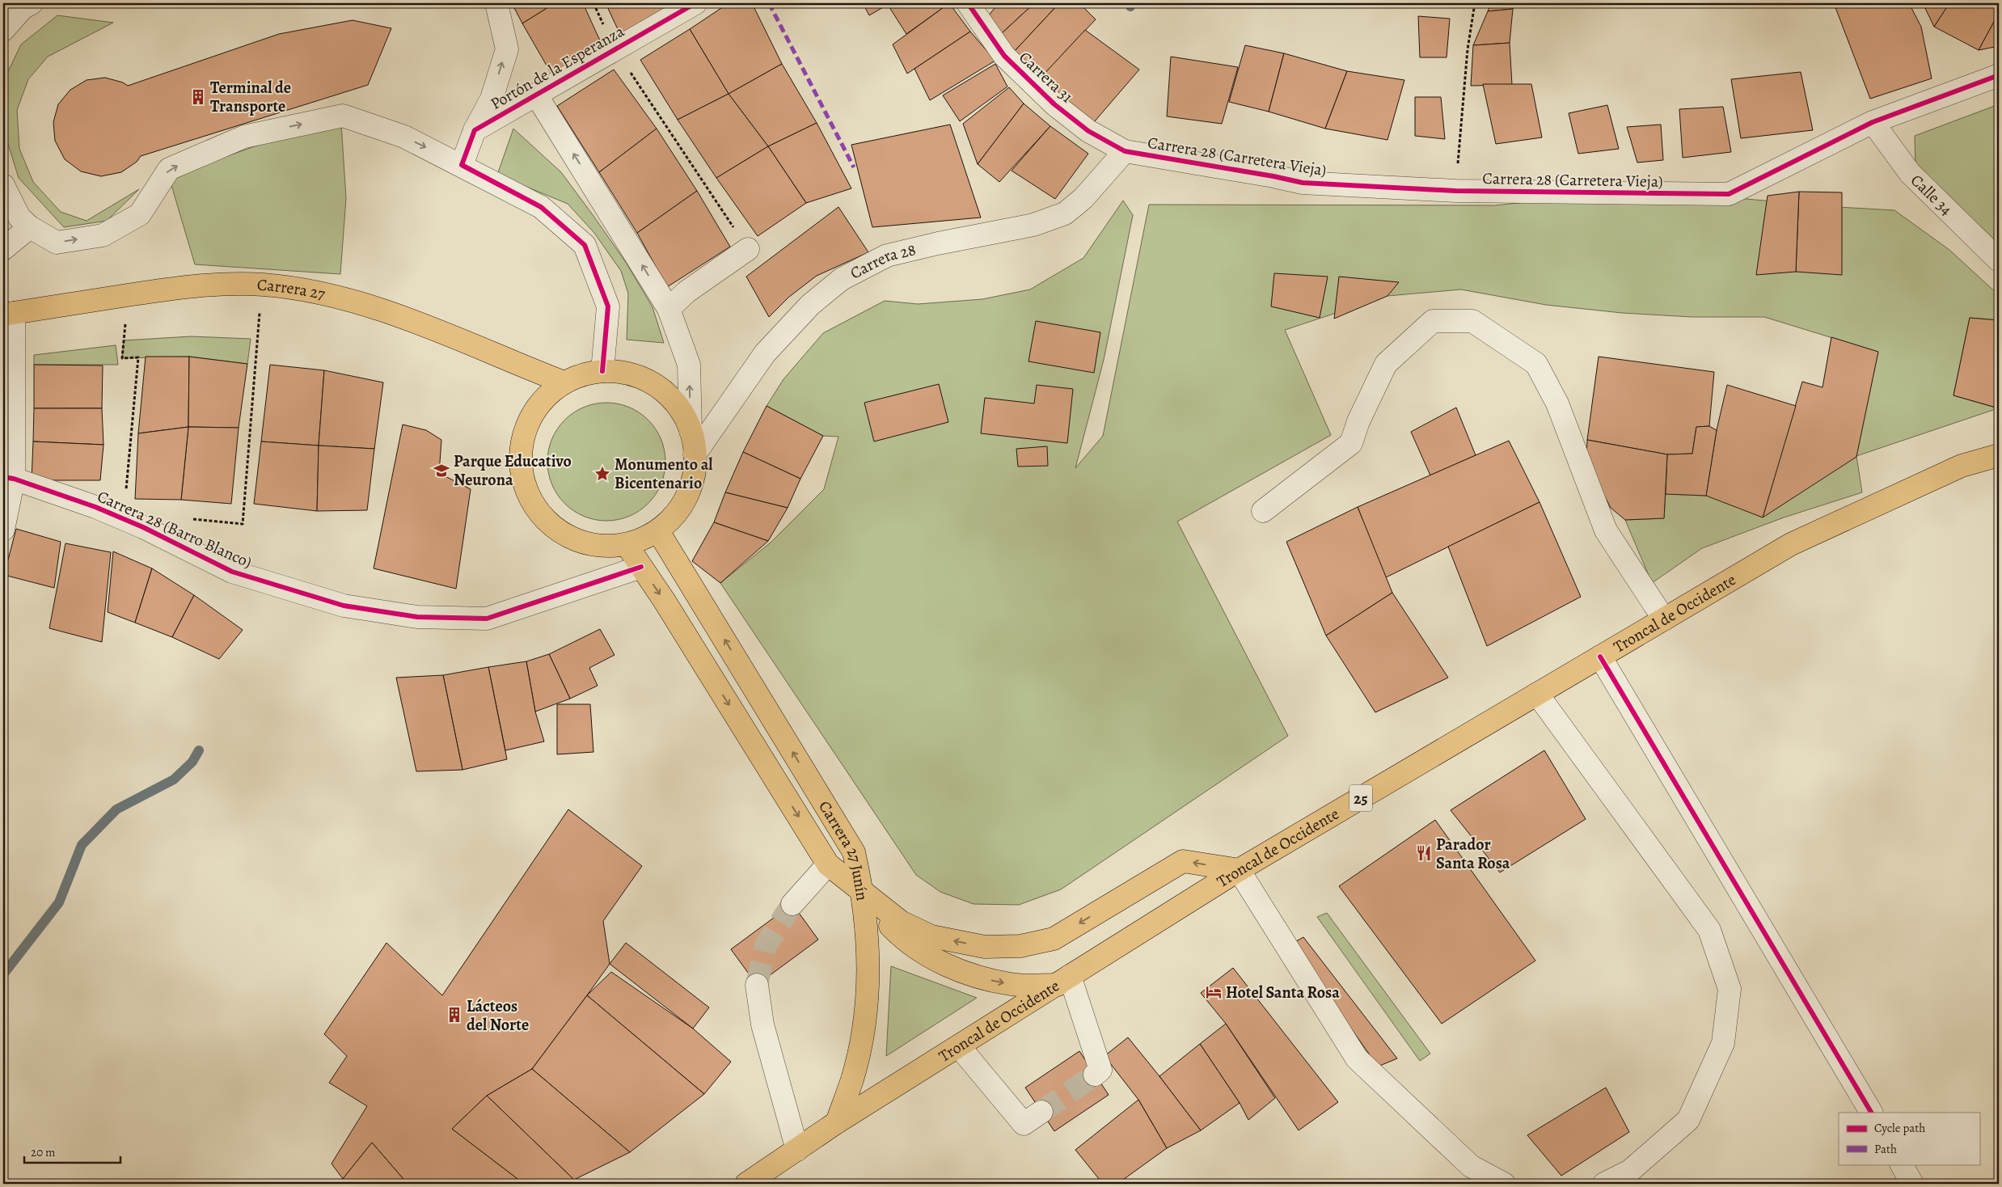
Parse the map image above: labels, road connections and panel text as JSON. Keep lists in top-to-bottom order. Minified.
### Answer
{"streets":{"main road":["Carrera 27","Troncal de Occidente","25","Carrera 27 Junín"],"street":["Portón de la Esperanza","Carrera 31","Carrera 28 (Carretera Vieja)","Calle 34","Carrera 28","Carrera 28 (Barro Blanco)"]},"crossings":[["Carrera 31","Carrera 28 (Carretera Vieja)"],["Carrera 31","Carrera 28"],["Carrera 28 (Carretera Vieja)","Calle 34"],["Carrera 28 (Carretera Vieja)","Carrera 28"],["Carrera 28 (Barro Blanco)","Carrera 27 Junín"]],"places":{"building":["Terminal de Transporte","Lácteos del Norte"],"school or university":["Parque Educativo Neurona"],"place":["Monumento al Bicentenario"],"restaurant":["Parador Santa Rosa"],"hotel":["Hotel Santa Rosa"]},"legend":["Cycle path","Path"],"scale_bar":"20 m"}
